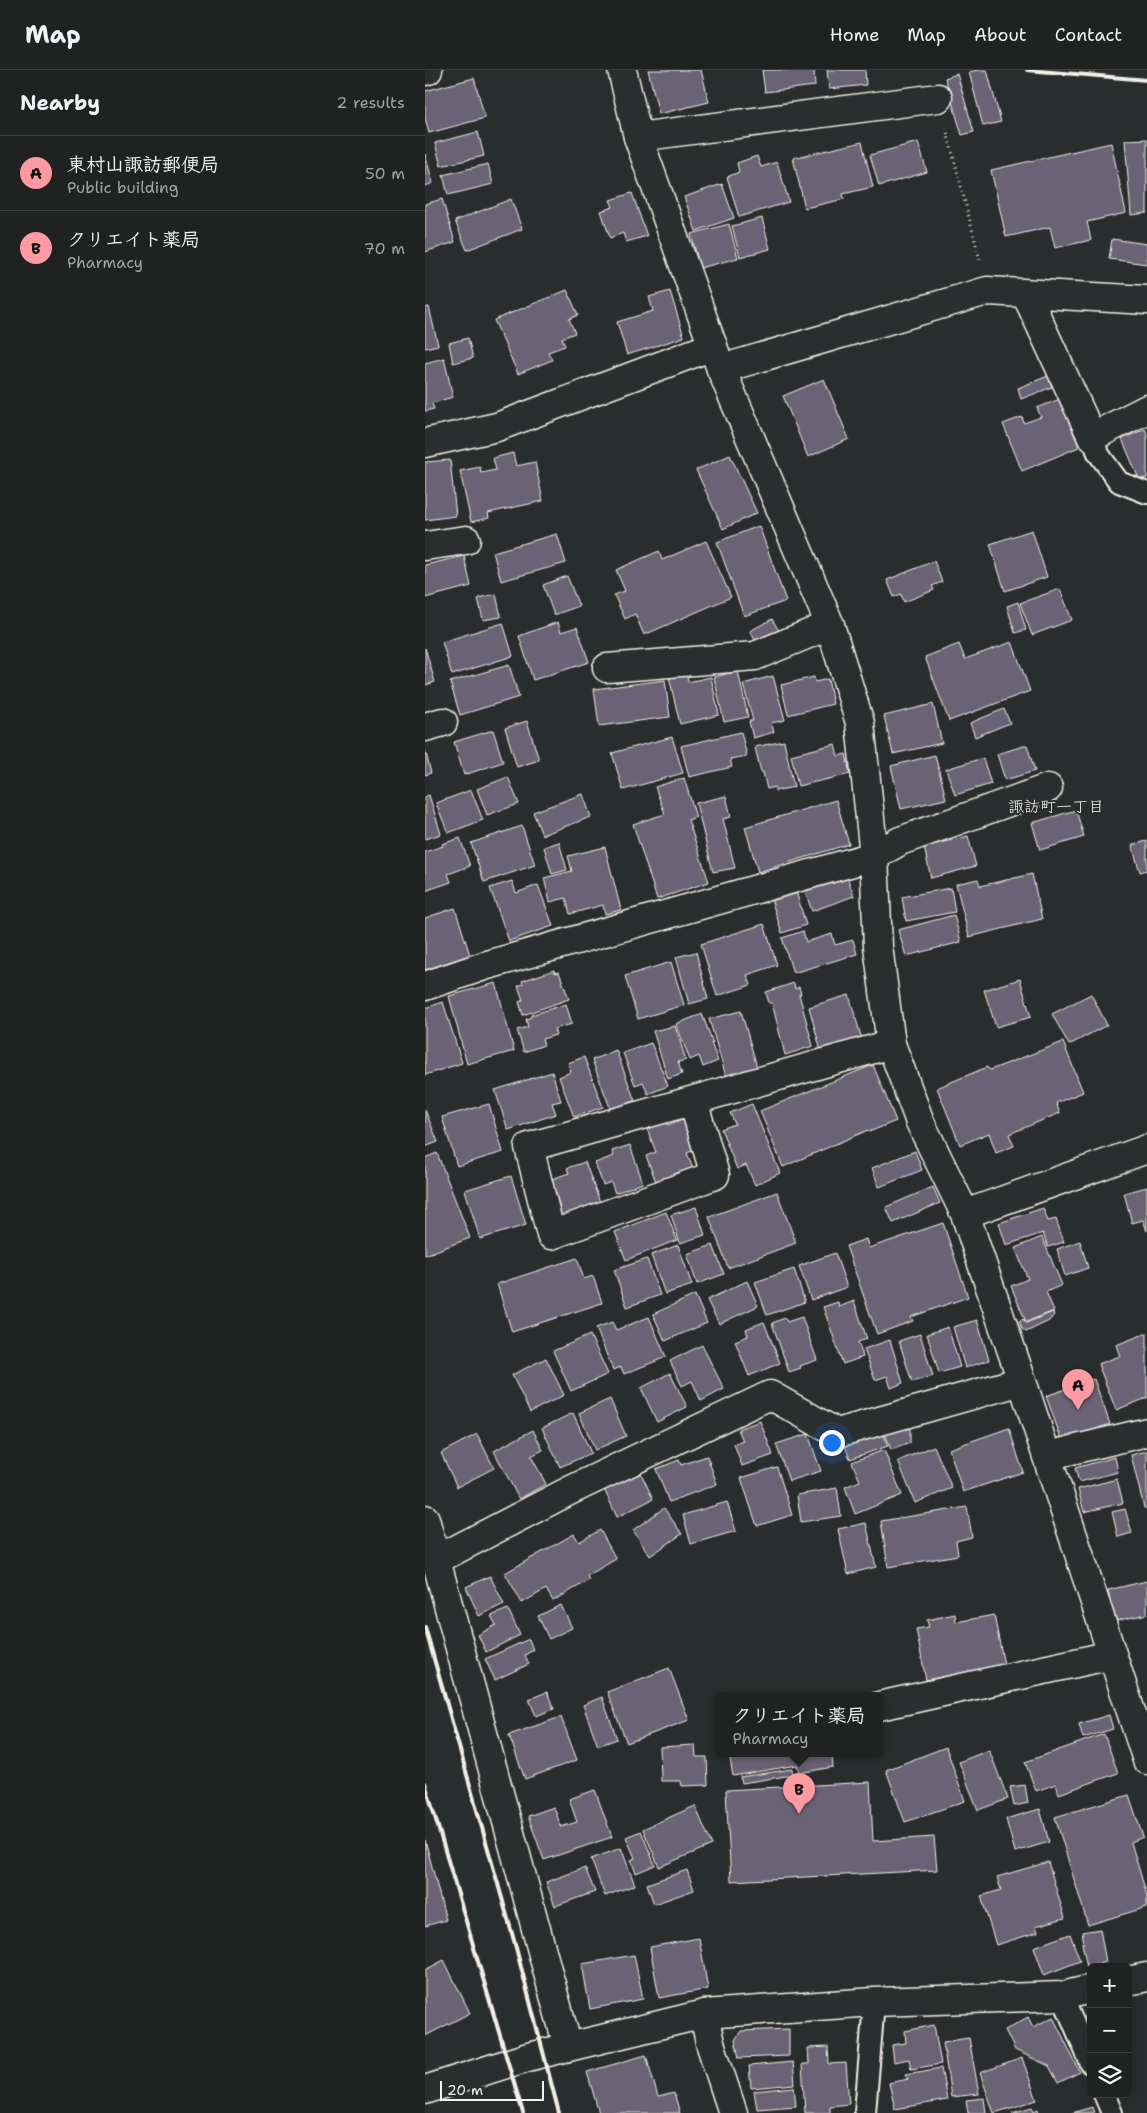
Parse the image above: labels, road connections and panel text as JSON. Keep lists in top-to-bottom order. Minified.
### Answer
{"districts":["諏訪町一丁目"],"scale_bar":"20 m","page":{"header":"Map","nav":["Home","Map","About","Contact"],"heading":["Nearby","2 results"],"list":[{"mark":"A","name":"東村山諏訪郵便局","note":"Public building","value":"50 m"},{"mark":"B","name":"クリエイト薬局","note":"Pharmacy","value":"70 m"}],"pins":["A","B"],"popup":["クリエイト薬局","Pharmacy"],"map_buttons":["+","−"],"scale":"20 m"}}
